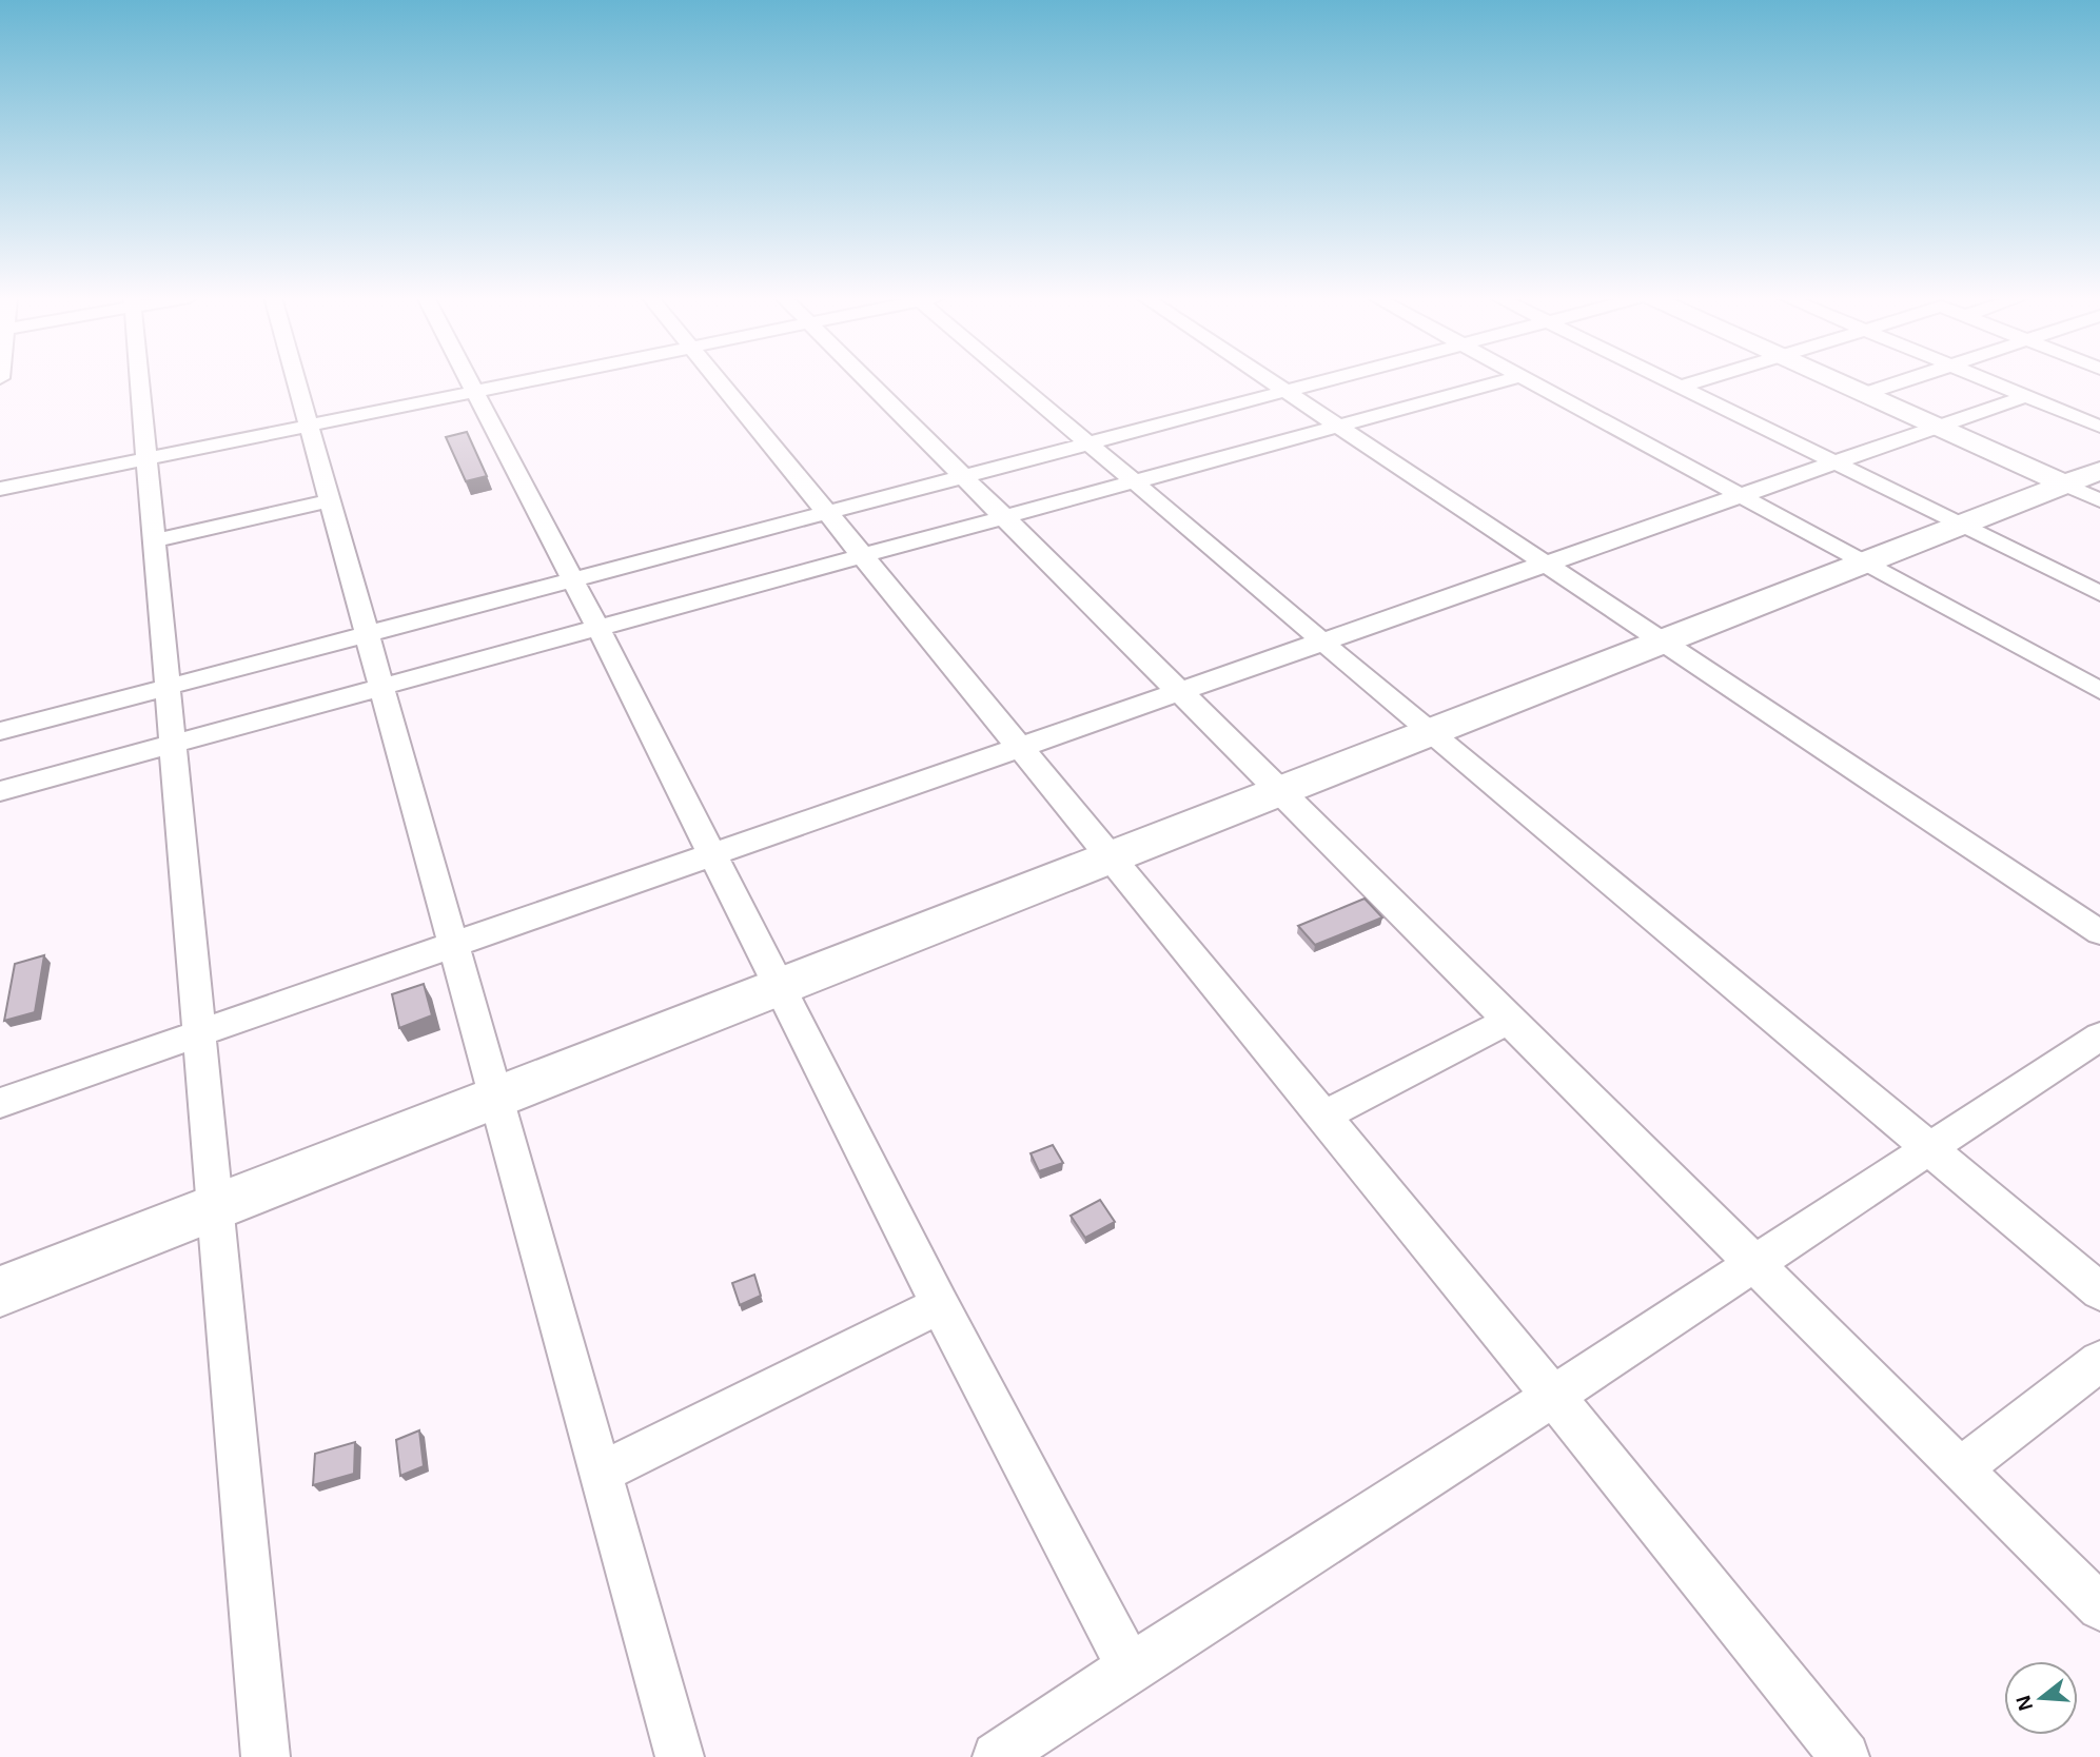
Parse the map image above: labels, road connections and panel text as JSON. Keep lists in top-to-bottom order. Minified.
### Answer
{"north":"left"}
